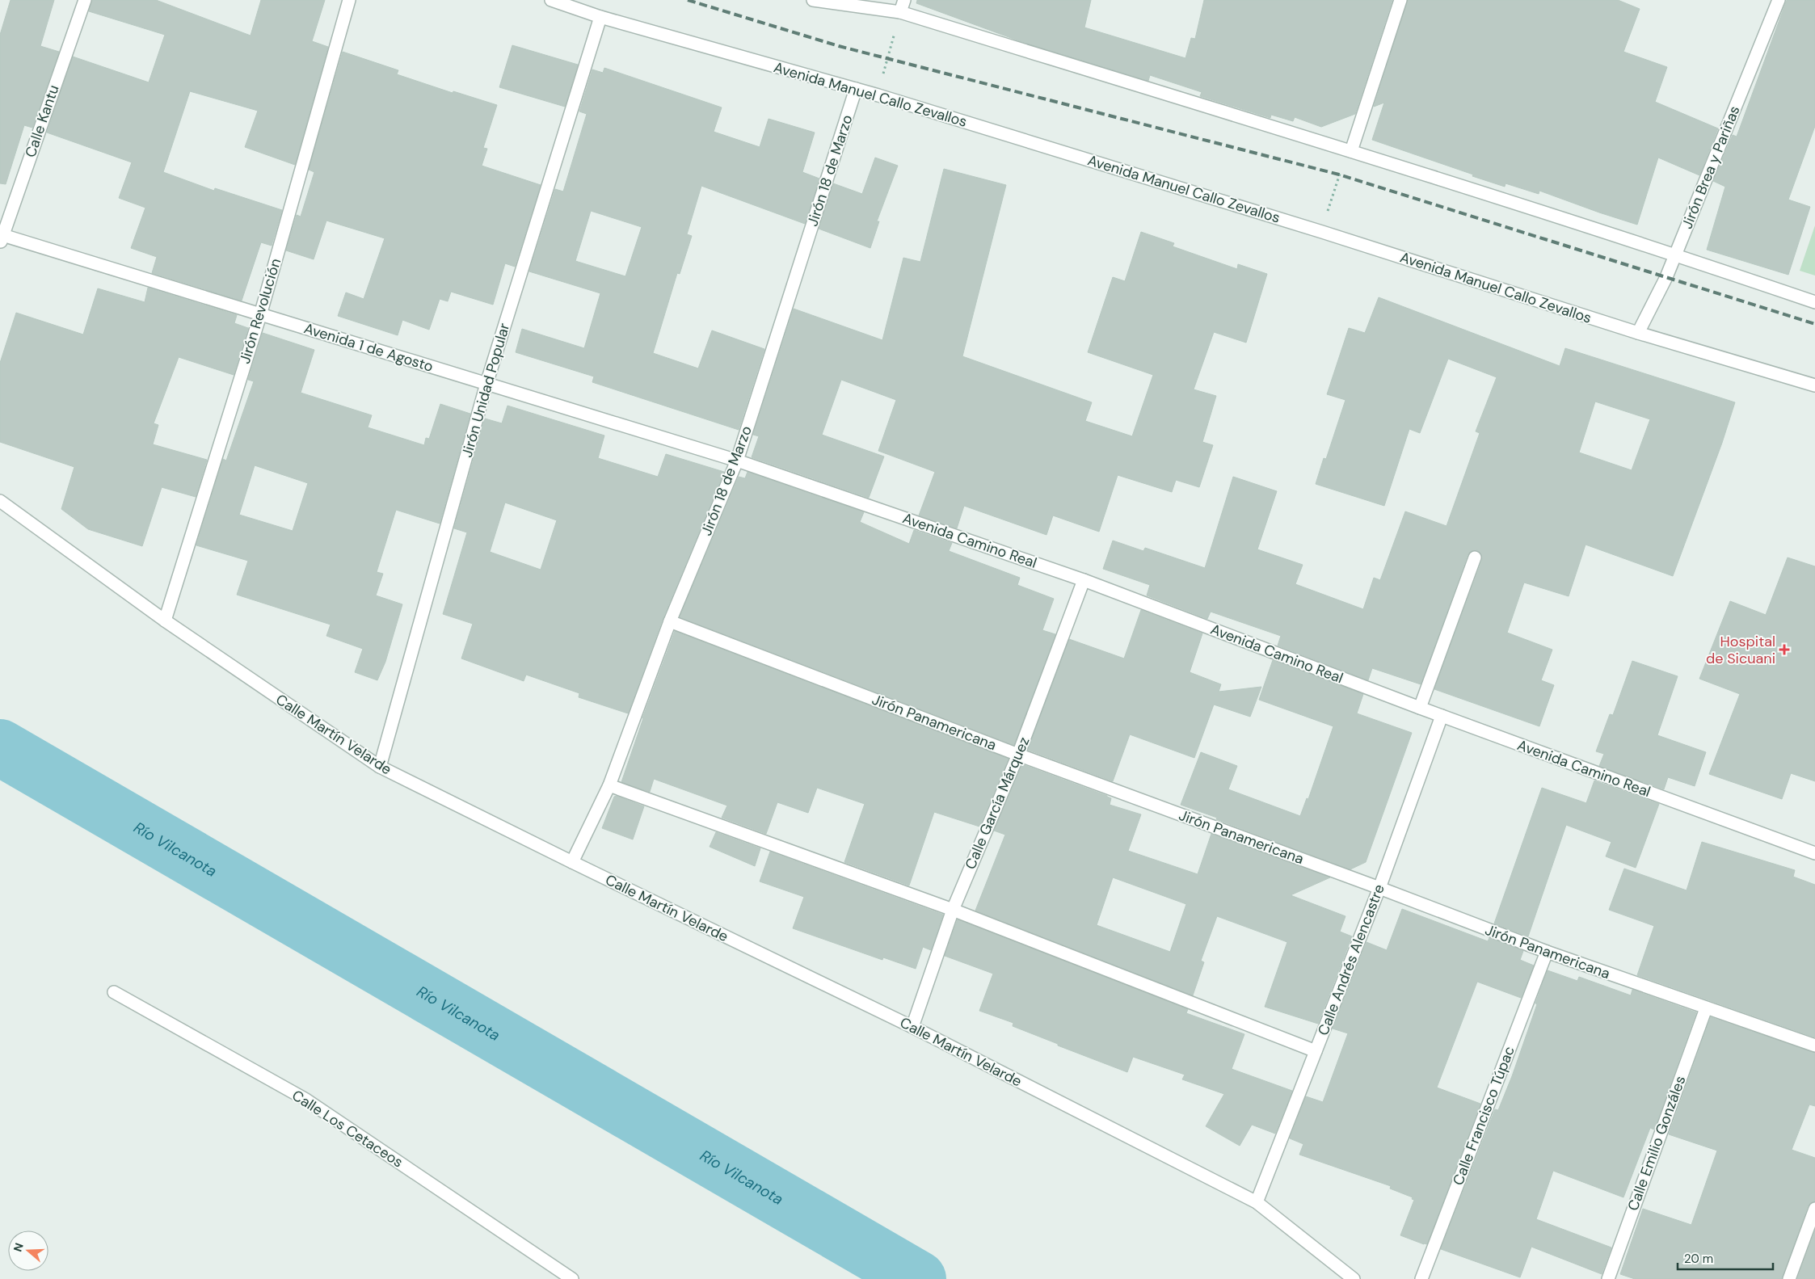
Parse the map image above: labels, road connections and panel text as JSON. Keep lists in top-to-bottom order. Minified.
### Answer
{"streets":{"street":["Avenida Manuel Callo Zevallos","Calle Kantu","Jirón Brea y Pariñas","Jirón 18 de Marzo","Jirón Revolución","Avenida 1 de Agosto","Jirón Unidad Popular","Avenida Camino Real","Jirón Panamericana","Calle Martín Velarde","Calle García Márquez","Calle Andrés Alencastre","Calle Francisco Túpac","Calle Los Cetaceos","Calle Emilio Gonzáles"]},"crossings":[["Avenida Manuel Callo Zevallos","Jirón Brea y Pariñas"],["Avenida Manuel Callo Zevallos","Jirón 18 de Marzo"],["Avenida Manuel Callo Zevallos","Jirón Unidad Popular"],["Calle Kantu","Avenida 1 de Agosto"],["Jirón 18 de Marzo","Avenida 1 de Agosto"],["Jirón 18 de Marzo","Avenida Camino Real"],["Jirón 18 de Marzo","Jirón Panamericana"],["Jirón 18 de Marzo","Calle Martín Velarde"],["Jirón Revolución","Avenida 1 de Agosto"],["Jirón Revolución","Calle Martín Velarde"],["Avenida 1 de Agosto","Jirón Unidad Popular"],["Avenida 1 de Agosto","Avenida Camino Real"],["Jirón Unidad Popular","Calle Martín Velarde"],["Avenida Camino Real","Calle García Márquez"],["Avenida Camino Real","Calle Andrés Alencastre"],["Jirón Panamericana","Calle García Márquez"],["Jirón Panamericana","Calle Andrés Alencastre"],["Jirón Panamericana","Calle Francisco Túpac"],["Jirón Panamericana","Calle Emilio Gonzáles"],["Calle Martín Velarde","Calle García Márquez"],["Calle Martín Velarde","Calle Andrés Alencastre"]],"water":["Río Vilcanota"],"places":{"health":["Hospital de Sicuani"]},"scale_bar":"20 m","north":"left"}
